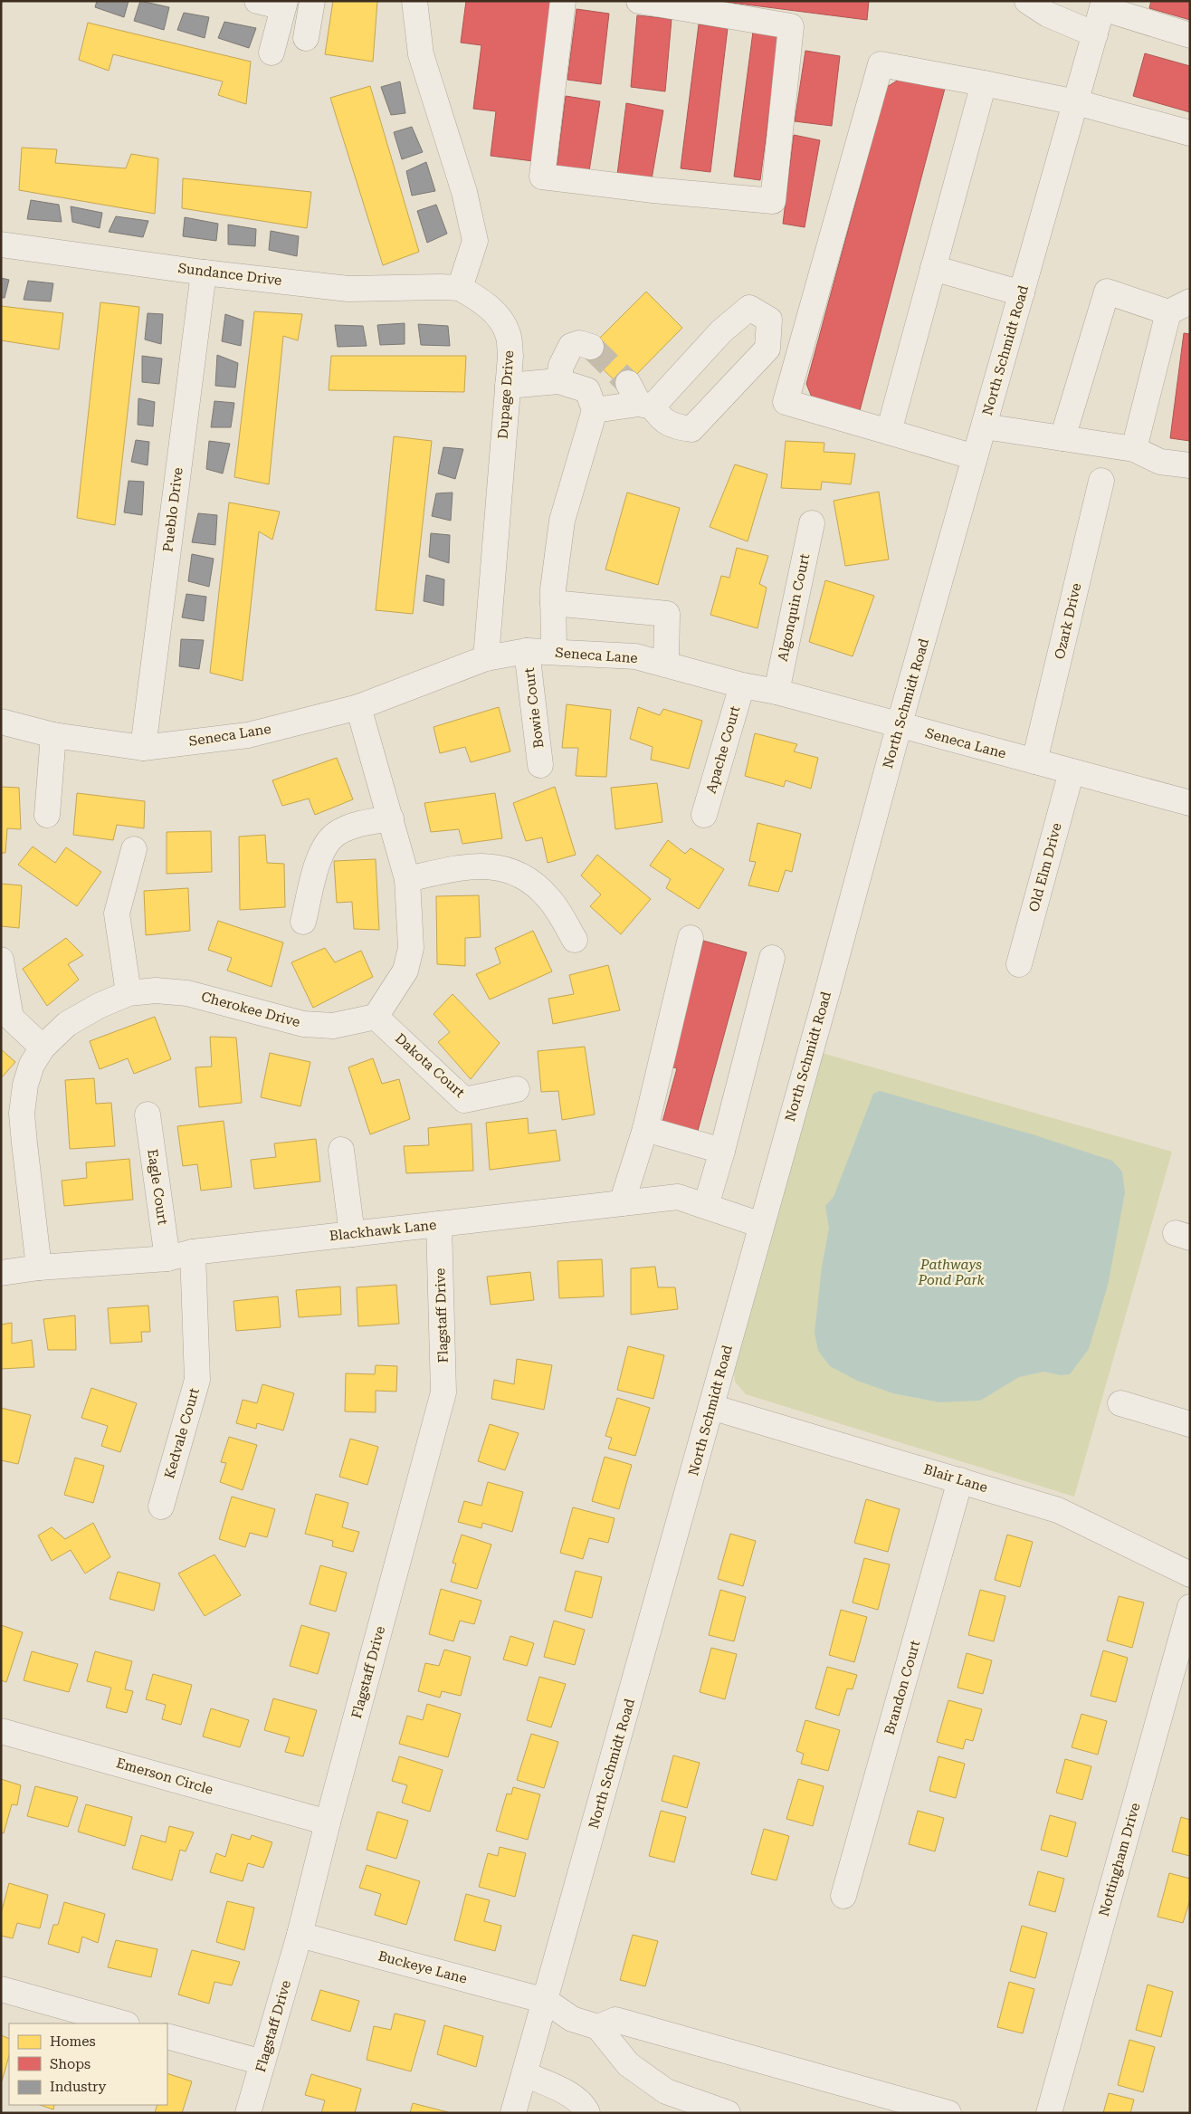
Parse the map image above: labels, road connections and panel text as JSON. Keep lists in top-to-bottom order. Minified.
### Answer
{"streets":{"street":["Sundance Drive","North Schmidt Road","Dupage Drive","Pueblo Drive","Algonquin Court","Ozark Drive","Seneca Lane","Bowie Court","Apache Court","Old Elm Drive","Cherokee Drive","Dakota Court","Eagle Court","Blackhawk Lane","Flagstaff Drive","Kedvale Court","Blair Lane","Brandon Court","Emerson Circle","Nottingham Drive","Buckeye Lane"]},"crossings":[["Sundance Drive","Dupage Drive"],["Sundance Drive","Pueblo Drive"],["North Schmidt Road","Seneca Lane"],["North Schmidt Road","Blackhawk Lane"],["North Schmidt Road","Blair Lane"],["North Schmidt Road","Buckeye Lane"],["Dupage Drive","Seneca Lane"],["Pueblo Drive","Seneca Lane"],["Algonquin Court","Seneca Lane"],["Ozark Drive","Seneca Lane"],["Seneca Lane","Bowie Court"],["Seneca Lane","Apache Court"],["Seneca Lane","Old Elm Drive"],["Cherokee Drive","Dakota Court"],["Cherokee Drive","Blackhawk Lane"],["Eagle Court","Blackhawk Lane"],["Blackhawk Lane","Flagstaff Drive"],["Blackhawk Lane","Kedvale Court"],["Flagstaff Drive","Emerson Circle"],["Flagstaff Drive","Buckeye Lane"],["Blair Lane","Brandon Court"]],"parks":["Pathways Pond Park"],"legend":["Homes","Shops","Industry"]}
